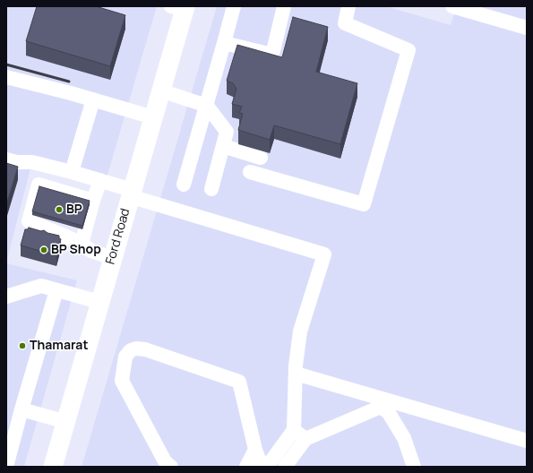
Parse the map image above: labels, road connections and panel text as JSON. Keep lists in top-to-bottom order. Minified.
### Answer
{"streets":{"main road":["Ford Road"]},"places":["BP","BP Shop","Thamarat"]}
